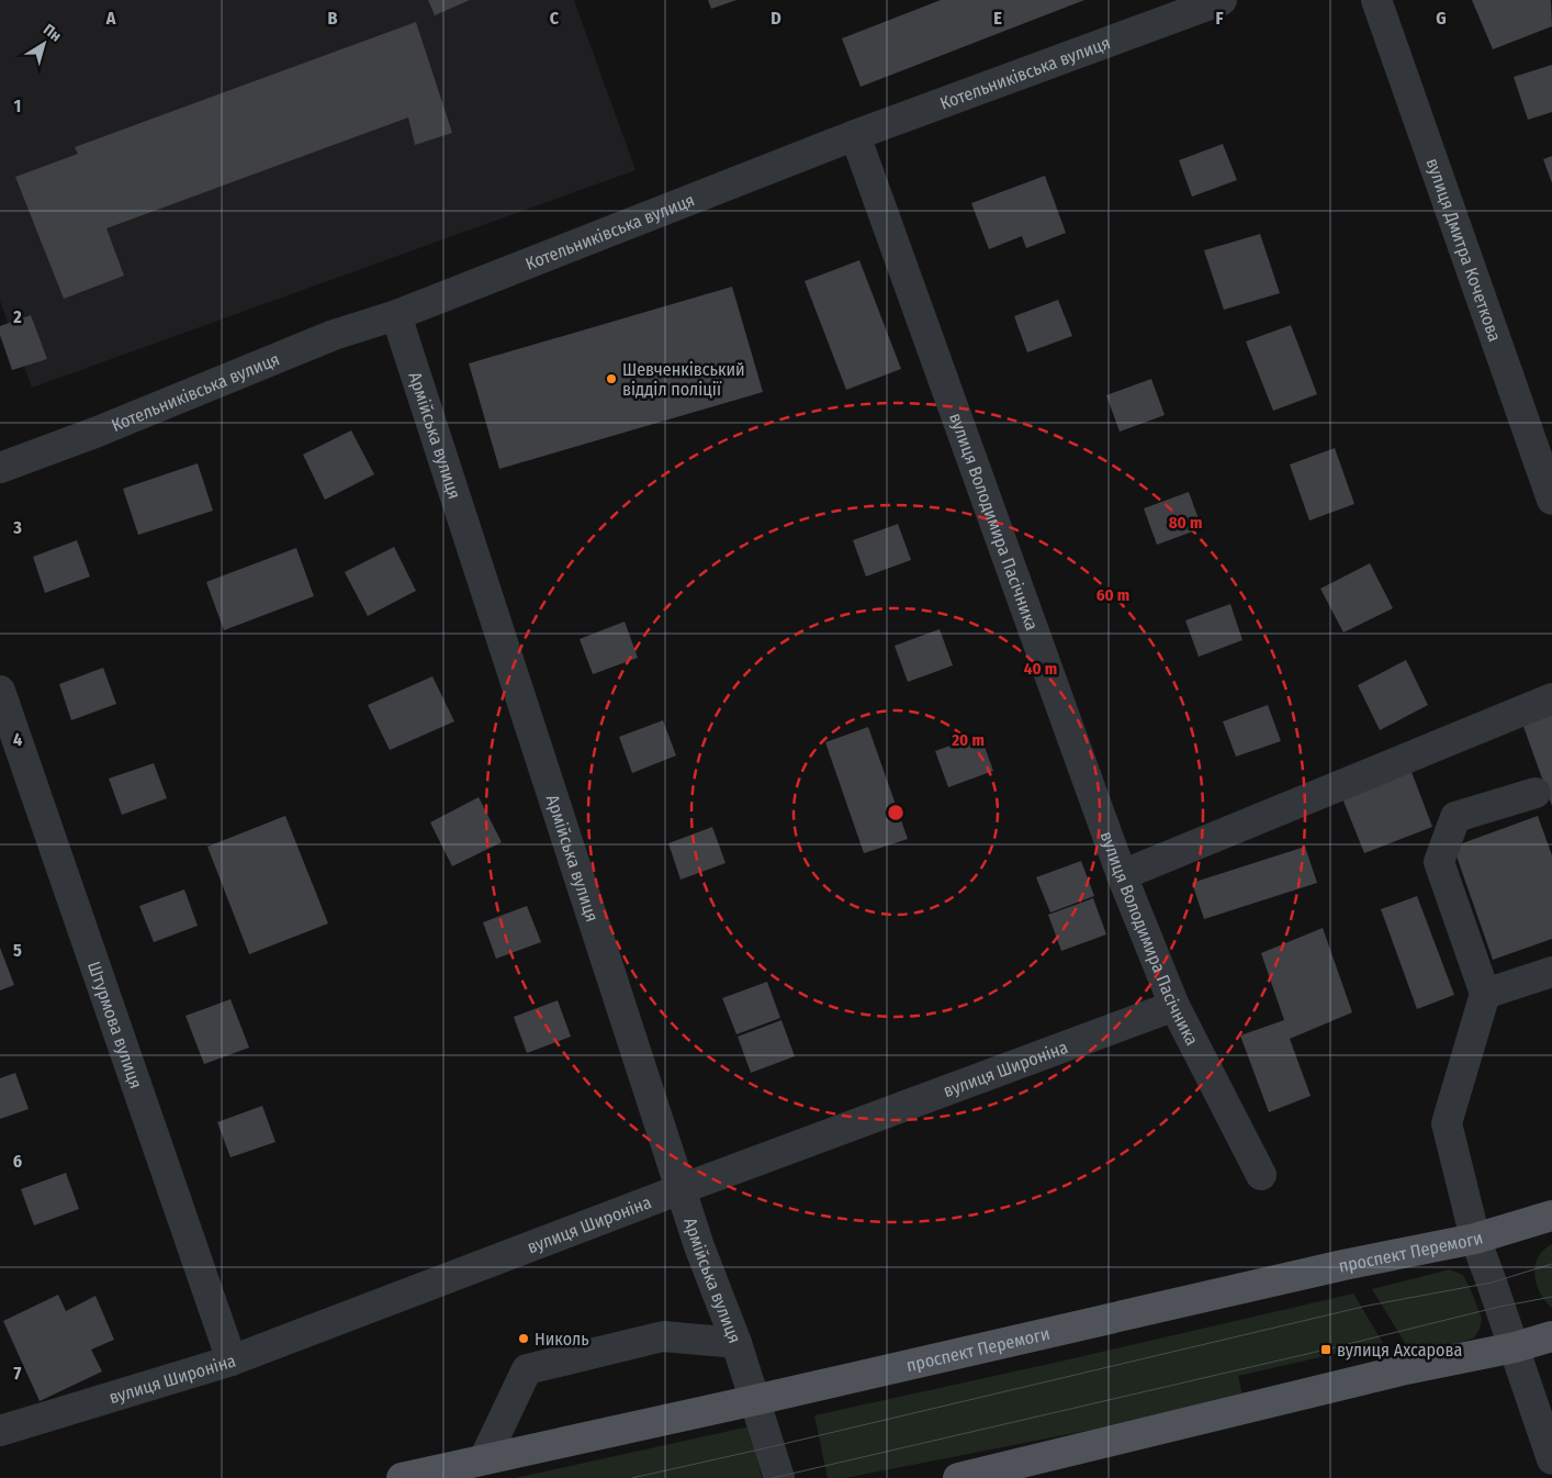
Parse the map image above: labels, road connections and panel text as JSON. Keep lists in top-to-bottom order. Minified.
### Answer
{"streets":{"main road":["проспект Перемоги"],"street":["Котельниківська вулиця","вулиця Дмитра Кочеткова","Армійська вулиця","вулиця Володимира Пасічника","Штурмова вулиця","вулиця Широніна"]},"crossings":[["Котельниківська вулиця","Армійська вулиця"],["Котельниківська вулиця","вулиця Володимира Пасічника"],["Армійська вулиця","вулиця Широніна"],["Армійська вулиця","проспект Перемоги"],["вулиця Володимира Пасічника","вулиця Широніна"],["Штурмова вулиця","вулиця Широніна"]],"places":{"other":["Шевченківський відділ поліції","Николь"],"transit":["вулиця Ахсарова"]},"north":"top right","grid":{"columns":["A","B","C","D","E","F","G"],"rows":["1","2","3","4","5","6","7"]},"rings":["80 m","60 m","40 m","20 m"]}
